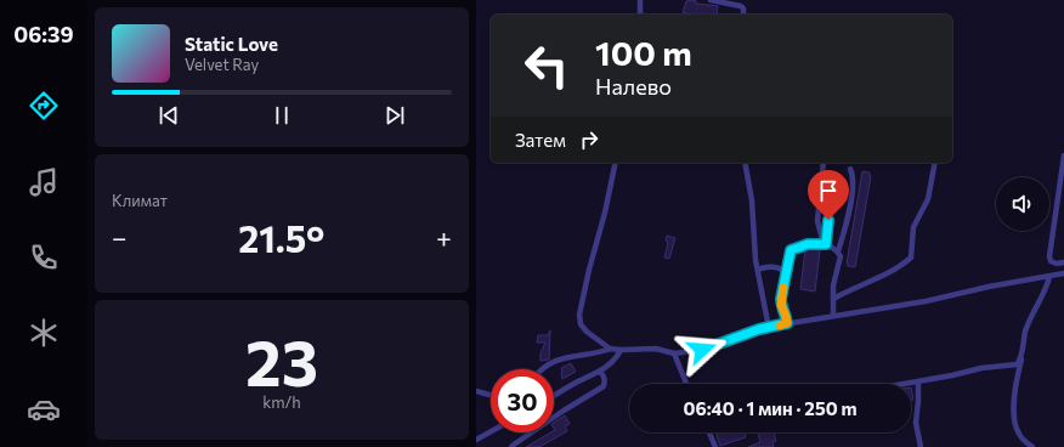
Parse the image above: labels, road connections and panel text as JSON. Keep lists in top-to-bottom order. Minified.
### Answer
{"page":{"tabs":"06:39","turn":["100 m","Налево"],"song":["Static Love","Velvet Ray"],"then":"Затем","tile":["Климат",["23","km/h"]],"heat":["−","21.5°","+"],"limit":"30","trip":"06:40 · 1 мин · 250 m"}}
